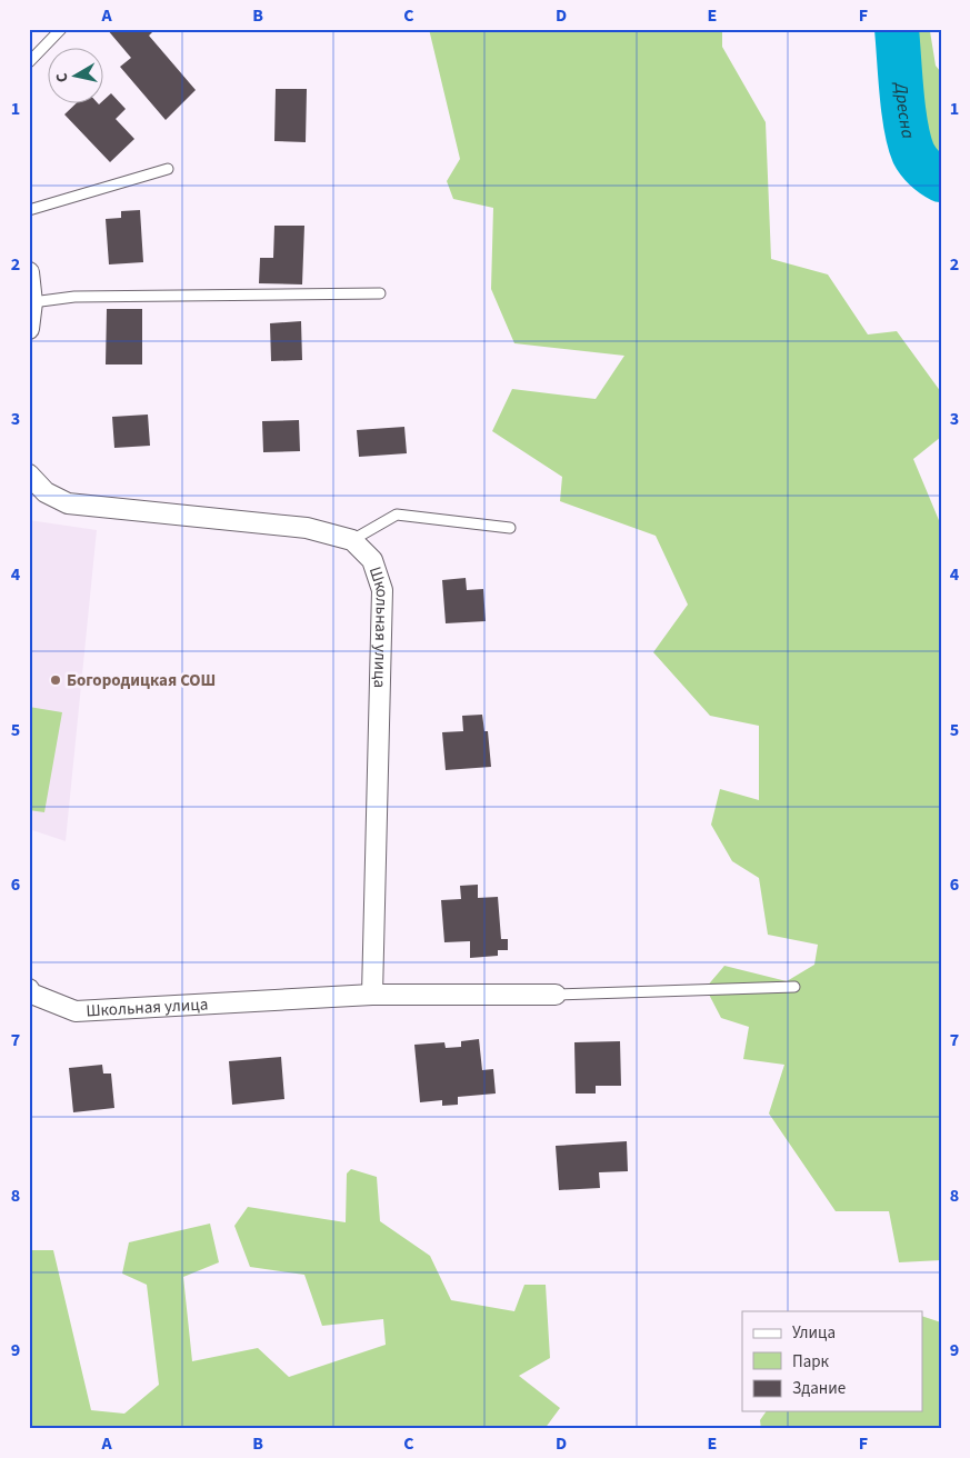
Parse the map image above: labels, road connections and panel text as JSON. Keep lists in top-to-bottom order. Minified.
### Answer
{"streets":{"street":["Школьная улица"]},"water":["Дресна"],"places":["Богородицкая СОШ"],"legend":["Улица","Парк","Здание"],"north":"left","grid":{"columns":["A","B","C","D","E","F"],"rows":["1","2","3","4","5","6","7","8","9"]}}
